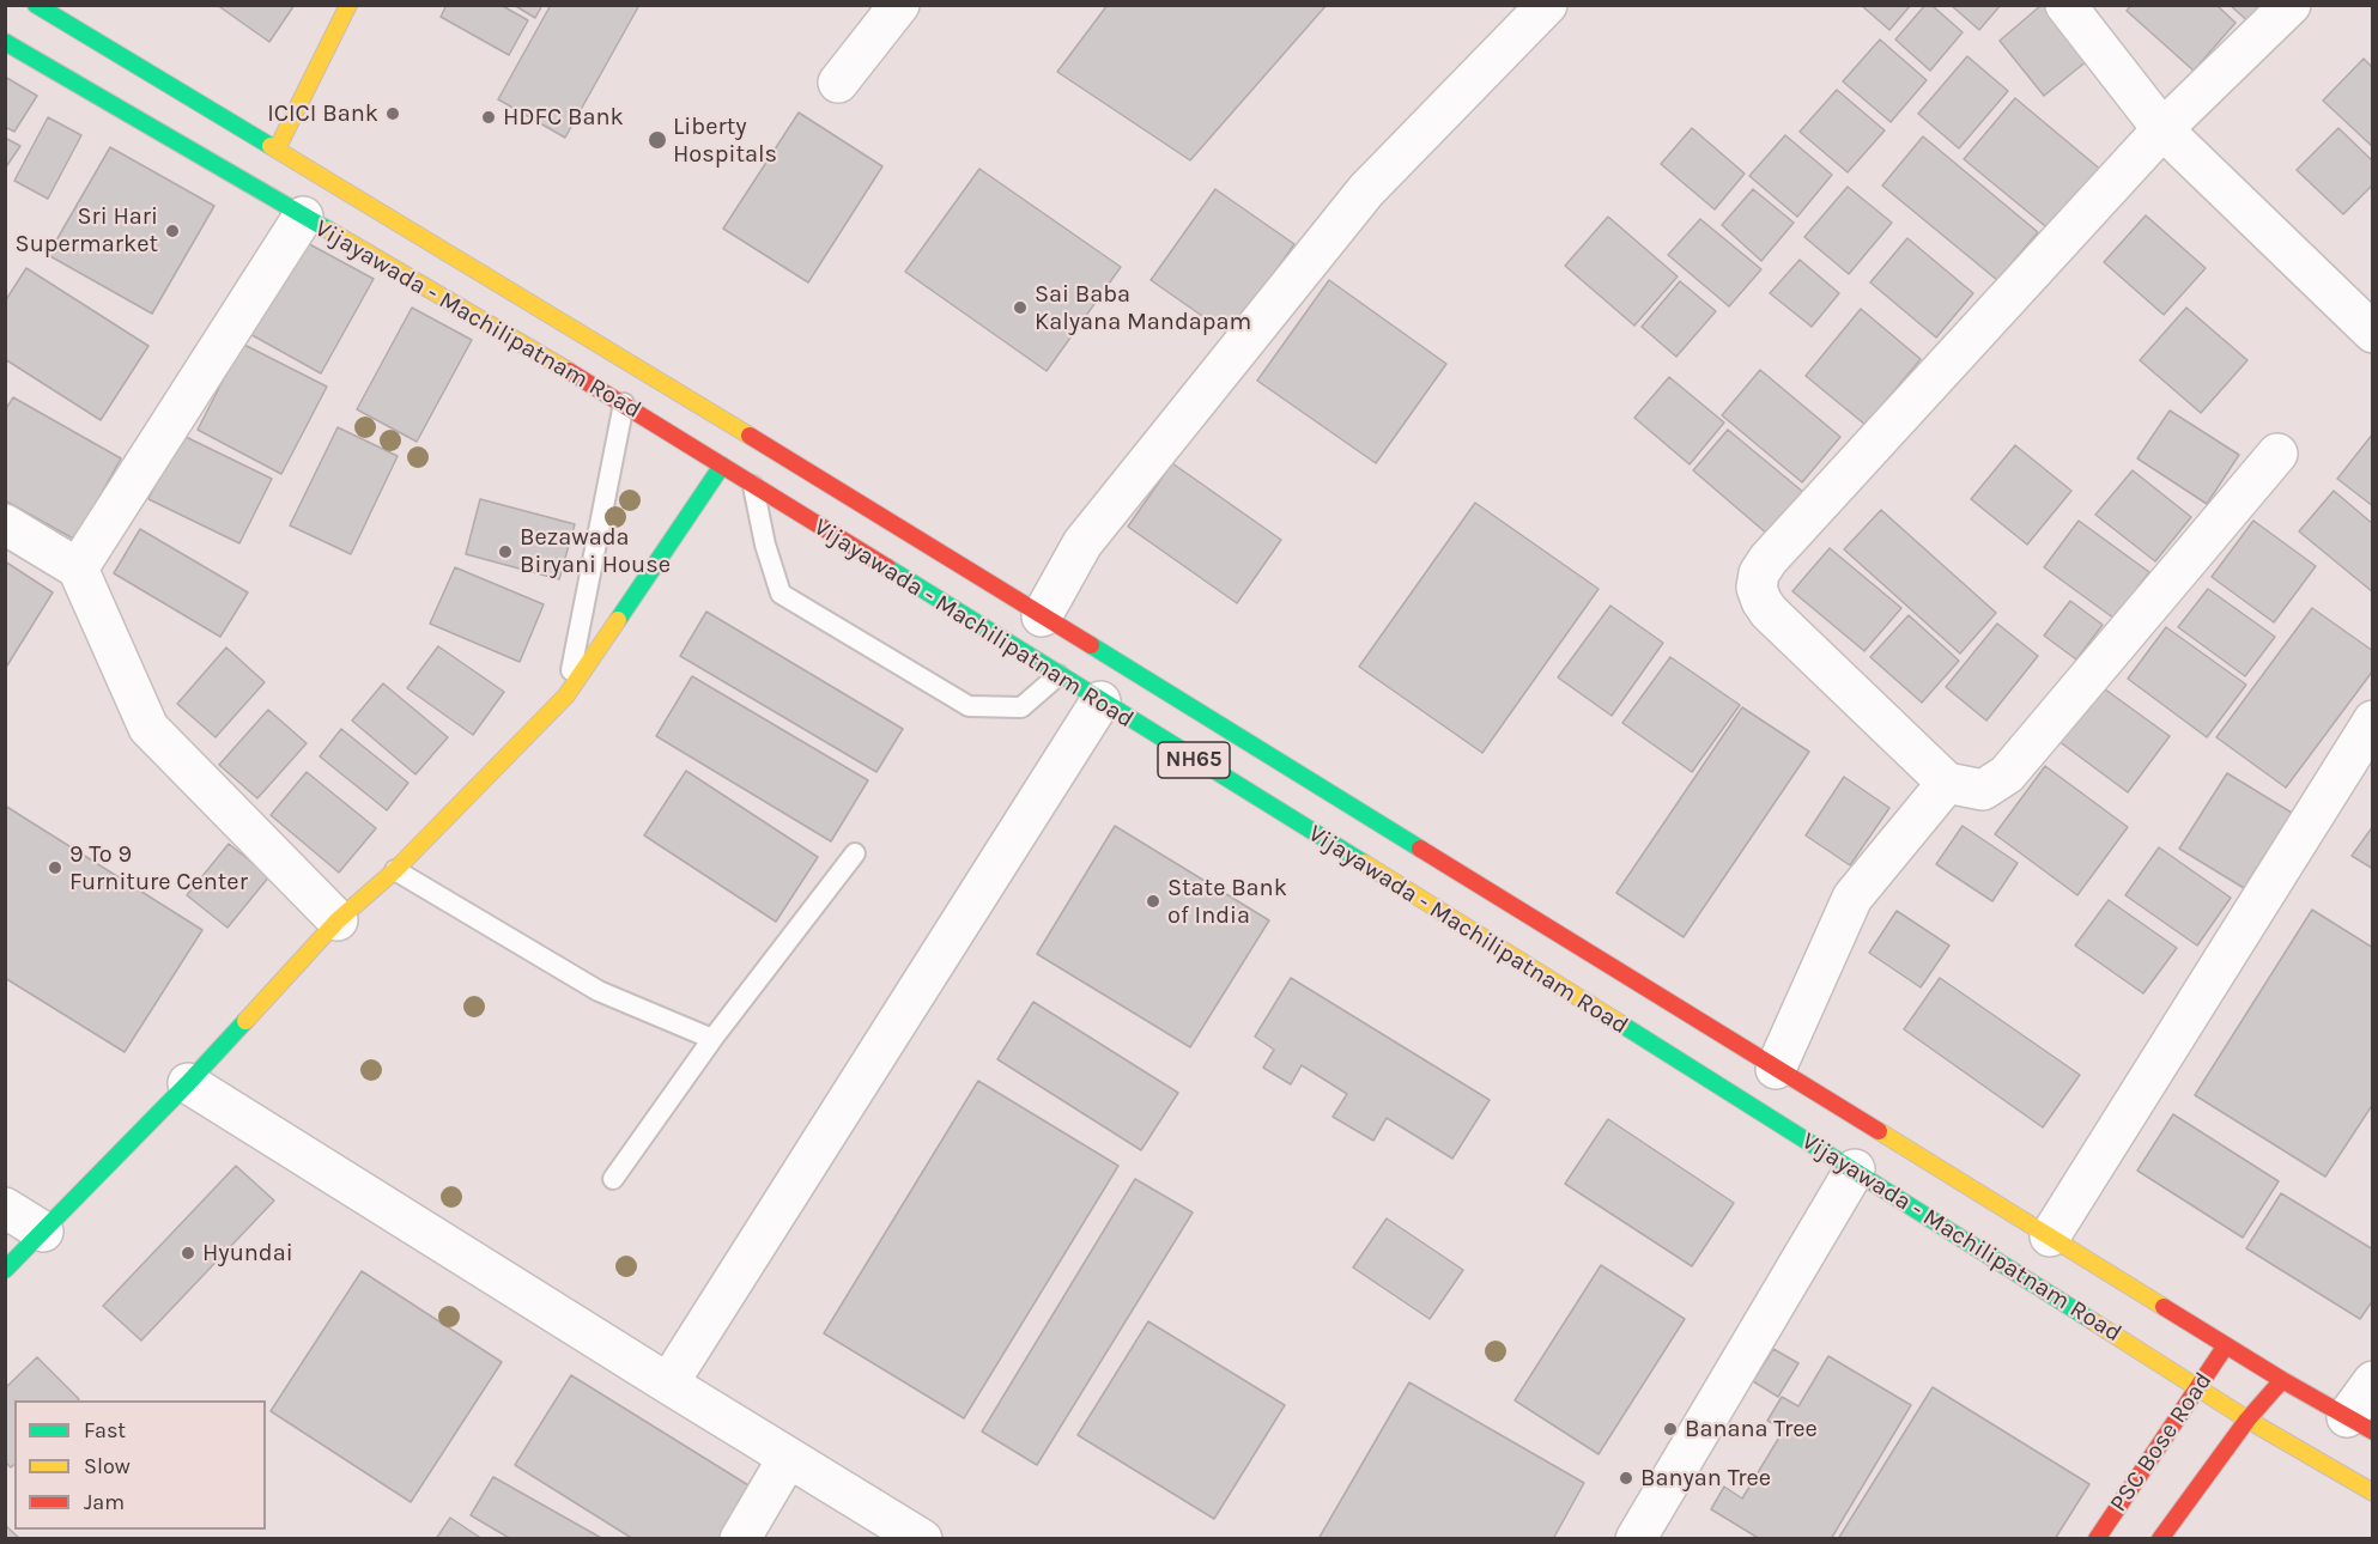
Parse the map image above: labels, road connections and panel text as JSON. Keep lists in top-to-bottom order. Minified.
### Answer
{"streets":{"main road":["Vijayawada - Machilipatnam Road","NH65","PSC Bose Road"]},"crossings":[["Vijayawada - Machilipatnam Road","PSC Bose Road"]],"places":["ICICI Bank","HDFC Bank","Liberty Hospitals","Sri Hari Supermarket","Sai Baba Kalyana Mandapam","Bezawada Biryani House","9 To 9 Furniture Center","State Bank of India","Hyundai","Banana Tree","Banyan Tree"],"legend":["Fast","Slow","Jam"]}
